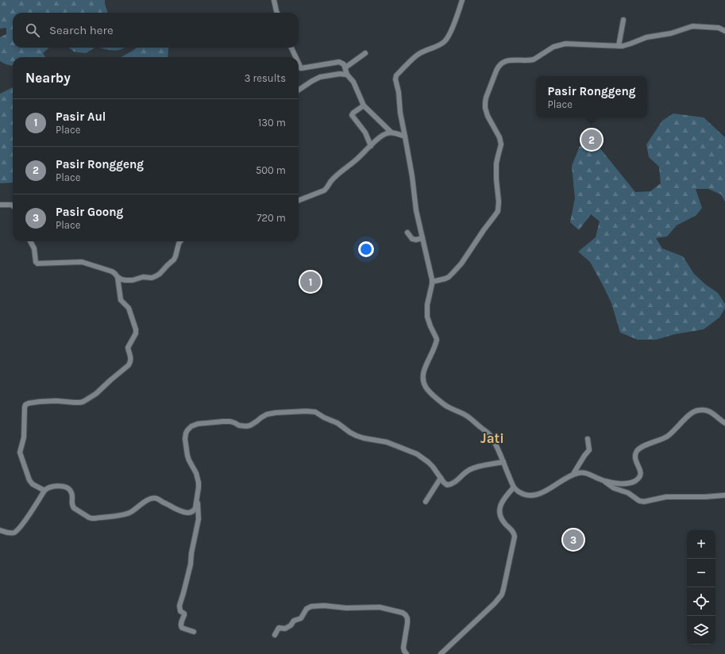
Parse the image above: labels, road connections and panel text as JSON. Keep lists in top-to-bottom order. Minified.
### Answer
{"districts":["Jati"],"page":{"search":"Search here","heading":["Nearby","3 results"],"popup":["Pasir Ronggeng","Place"],"list":[{"mark":"1","name":"Pasir Aul","note":"Place","value":"130 m"},{"mark":"2","name":"Pasir Ronggeng","note":"Place","value":"500 m"},{"mark":"3","name":"Pasir Goong","note":"Place","value":"720 m"}],"pins":["2","1","3"],"map_buttons":["+","−"]}}
